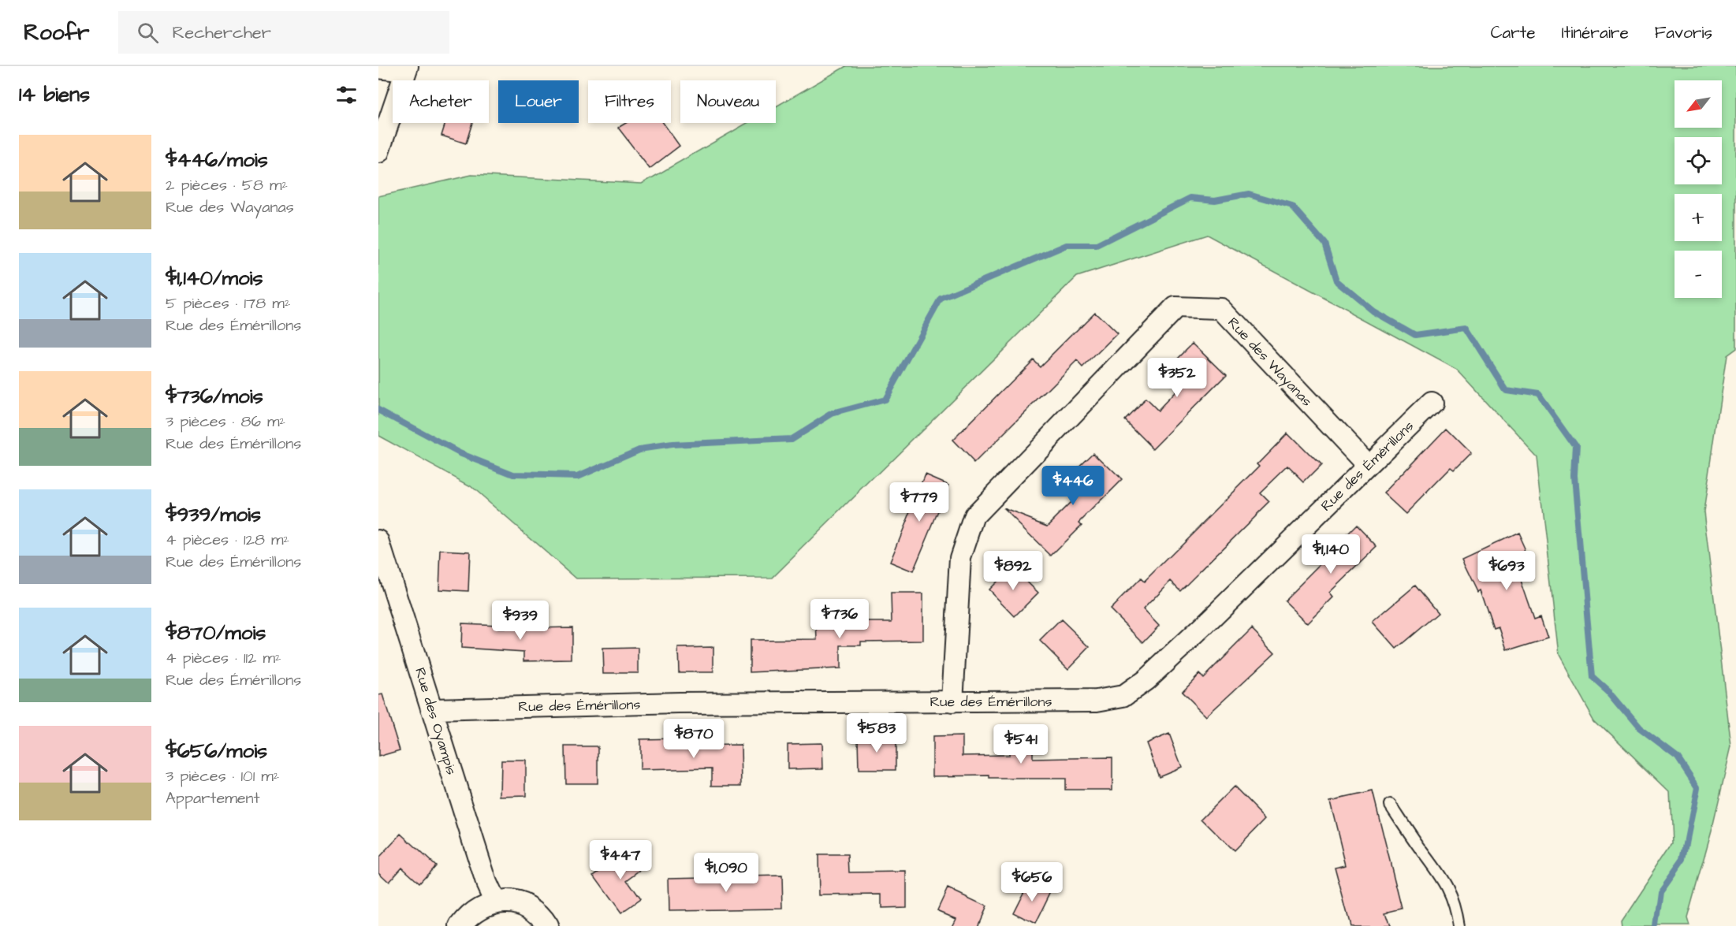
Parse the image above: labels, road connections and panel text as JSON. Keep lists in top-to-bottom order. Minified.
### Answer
{"streets":{"street":["Rue des Wayanas","Rue des Émérillons","Rue des Oyampis"]},"crossings":[["Rue des Wayanas","Rue des Émérillons"],["Rue des Émérillons","Rue des Oyampis"]],"north":"bottom left","page":{"header":"Roofr","search":"Rechercher","nav":["Carte","Itinéraire","Favoris"],"heading":"14 biens","map_buttons":["+","−"],"chip":["Acheter","Louer","Filtres","Nouveau"],"list":[{"name":"$446/mois","note":"2 pièces · 58 m² · Rue des Wayanas"},{"name":"$1,140/mois","note":"5 pièces · 178 m² · Rue des Émérillons"},{"name":"$736/mois","note":"3 pièces · 86 m² · Rue des Émérillons"},{"name":"$939/mois","note":"4 pièces · 128 m² · Rue des Émérillons"},{"name":"$870/mois","note":"4 pièces · 112 m² · Rue des Émérillons"},{"name":"$656/mois","note":"3 pièces · 101 m² · Appartement"}],"price":["$352","$446","$779","$1,140","$892","$693","$736","$939","$583","$870","$541","$447","$1,090","$656"]}}
